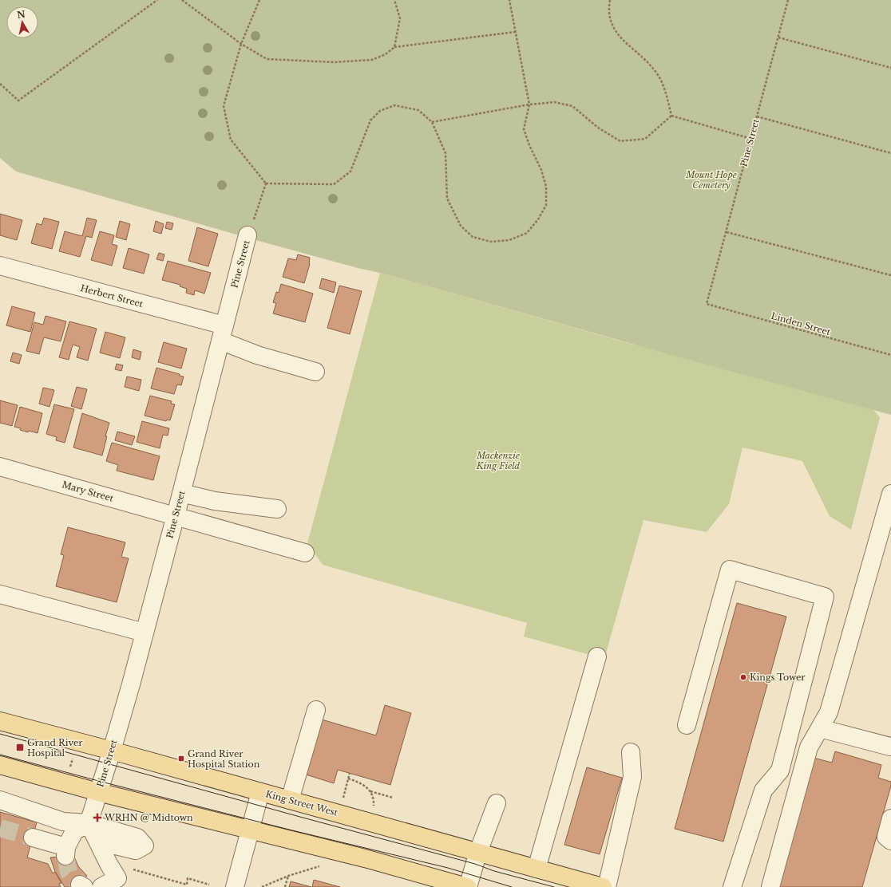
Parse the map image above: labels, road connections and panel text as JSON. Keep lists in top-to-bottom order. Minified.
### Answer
{"streets":{"main road":["King Street West"],"street":["Pine Street","Herbert Street","Mary Street"],"path":["Linden Street"]},"crossings":[["Pine Street","Herbert Street"],["Pine Street","Linden Street"],["Pine Street","Mary Street"],["Pine Street","King Street West"]],"parks":["Mount Hope Cemetery","Mackenzie King Field"],"places":{"other":["Kings Tower"],"transit":["Grand River Hospital","Grand River Hospital Station"],"health":["WRHN @ Midtown"]},"north":"top"}
